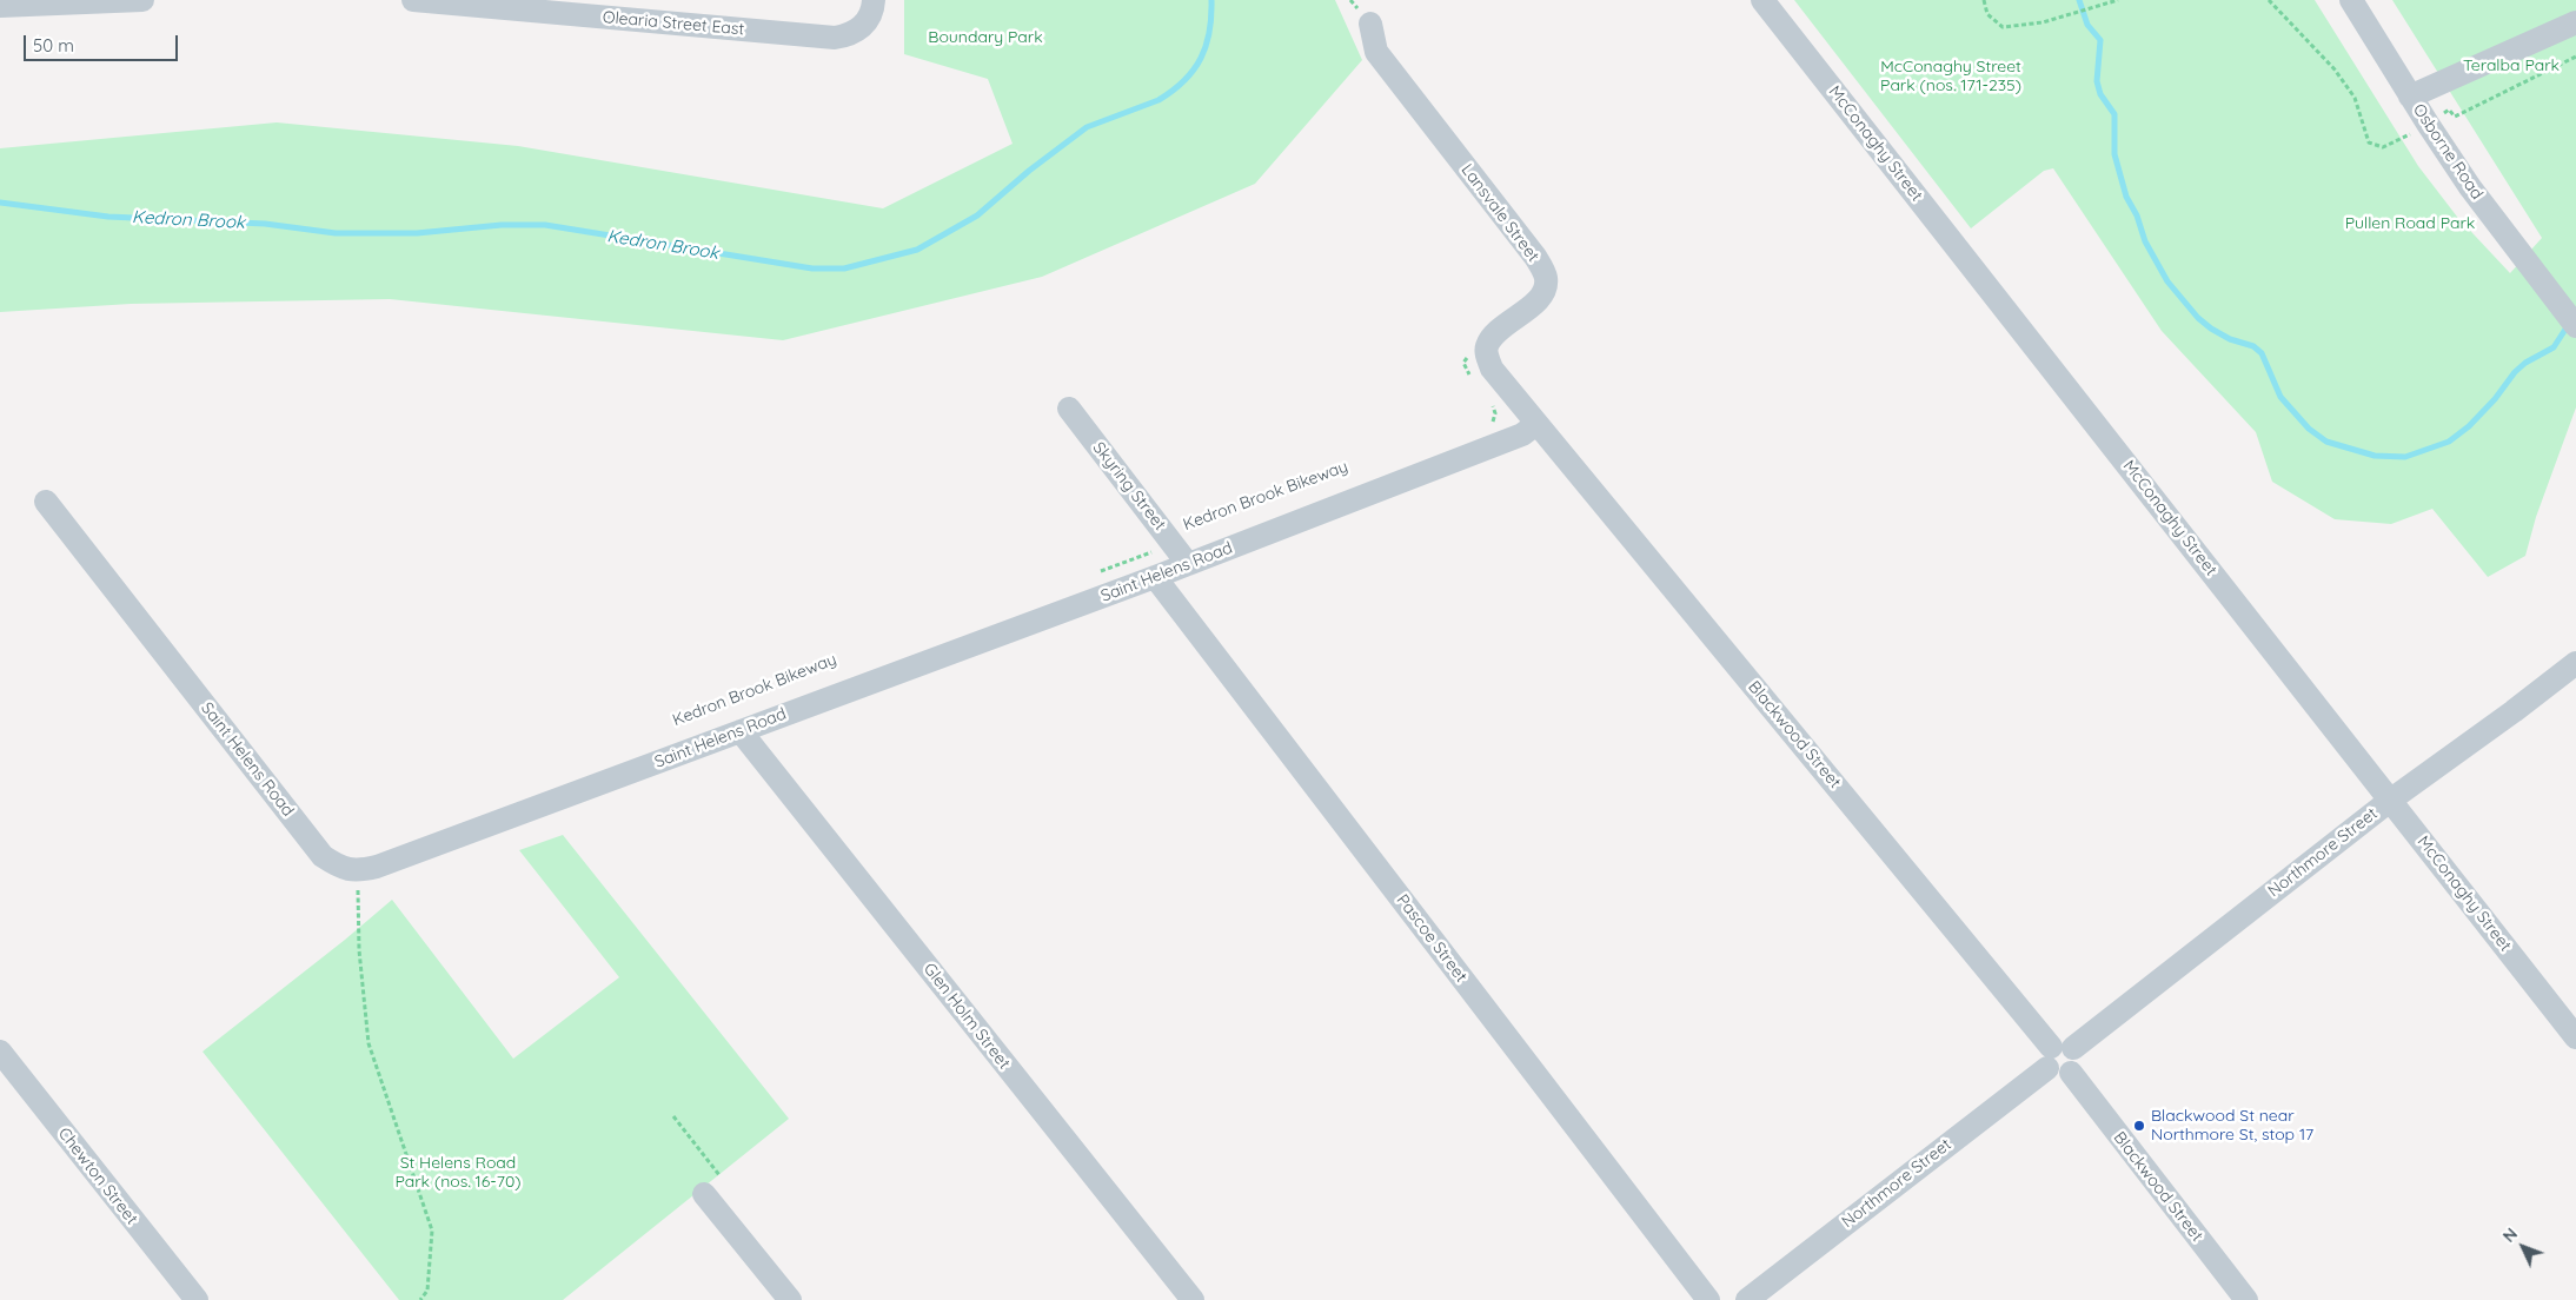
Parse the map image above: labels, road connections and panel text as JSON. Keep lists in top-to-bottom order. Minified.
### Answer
{"streets":{"street":["Olearia Street East","McConaghy Street","Osborne Road","Lansvale Street","Skyring Street","Saint Helens Road","Blackwood Street","Northmore Street","Pascoe Street","Glen Holm Street","Chewton Street"],"path":["Kedron Brook Bikeway"]},"crossings":[["McConaghy Street","Northmore Street"],["Skyring Street","Kedron Brook Bikeway"],["Skyring Street","Saint Helens Road"],["Saint Helens Road","Blackwood Street"],["Saint Helens Road","Pascoe Street"],["Saint Helens Road","Glen Holm Street"],["Blackwood Street","Northmore Street"]],"water":["Kedron Brook"],"parks":["Boundary Park","Teralba Park","McConaghy Street Park (nos. 171-235)","Pullen Road Park","St Helens Road Park (nos. 16-70)"],"places":["Blackwood St near Northmore St, stop 17"],"scale_bar":"50 m","north":"top left"}
